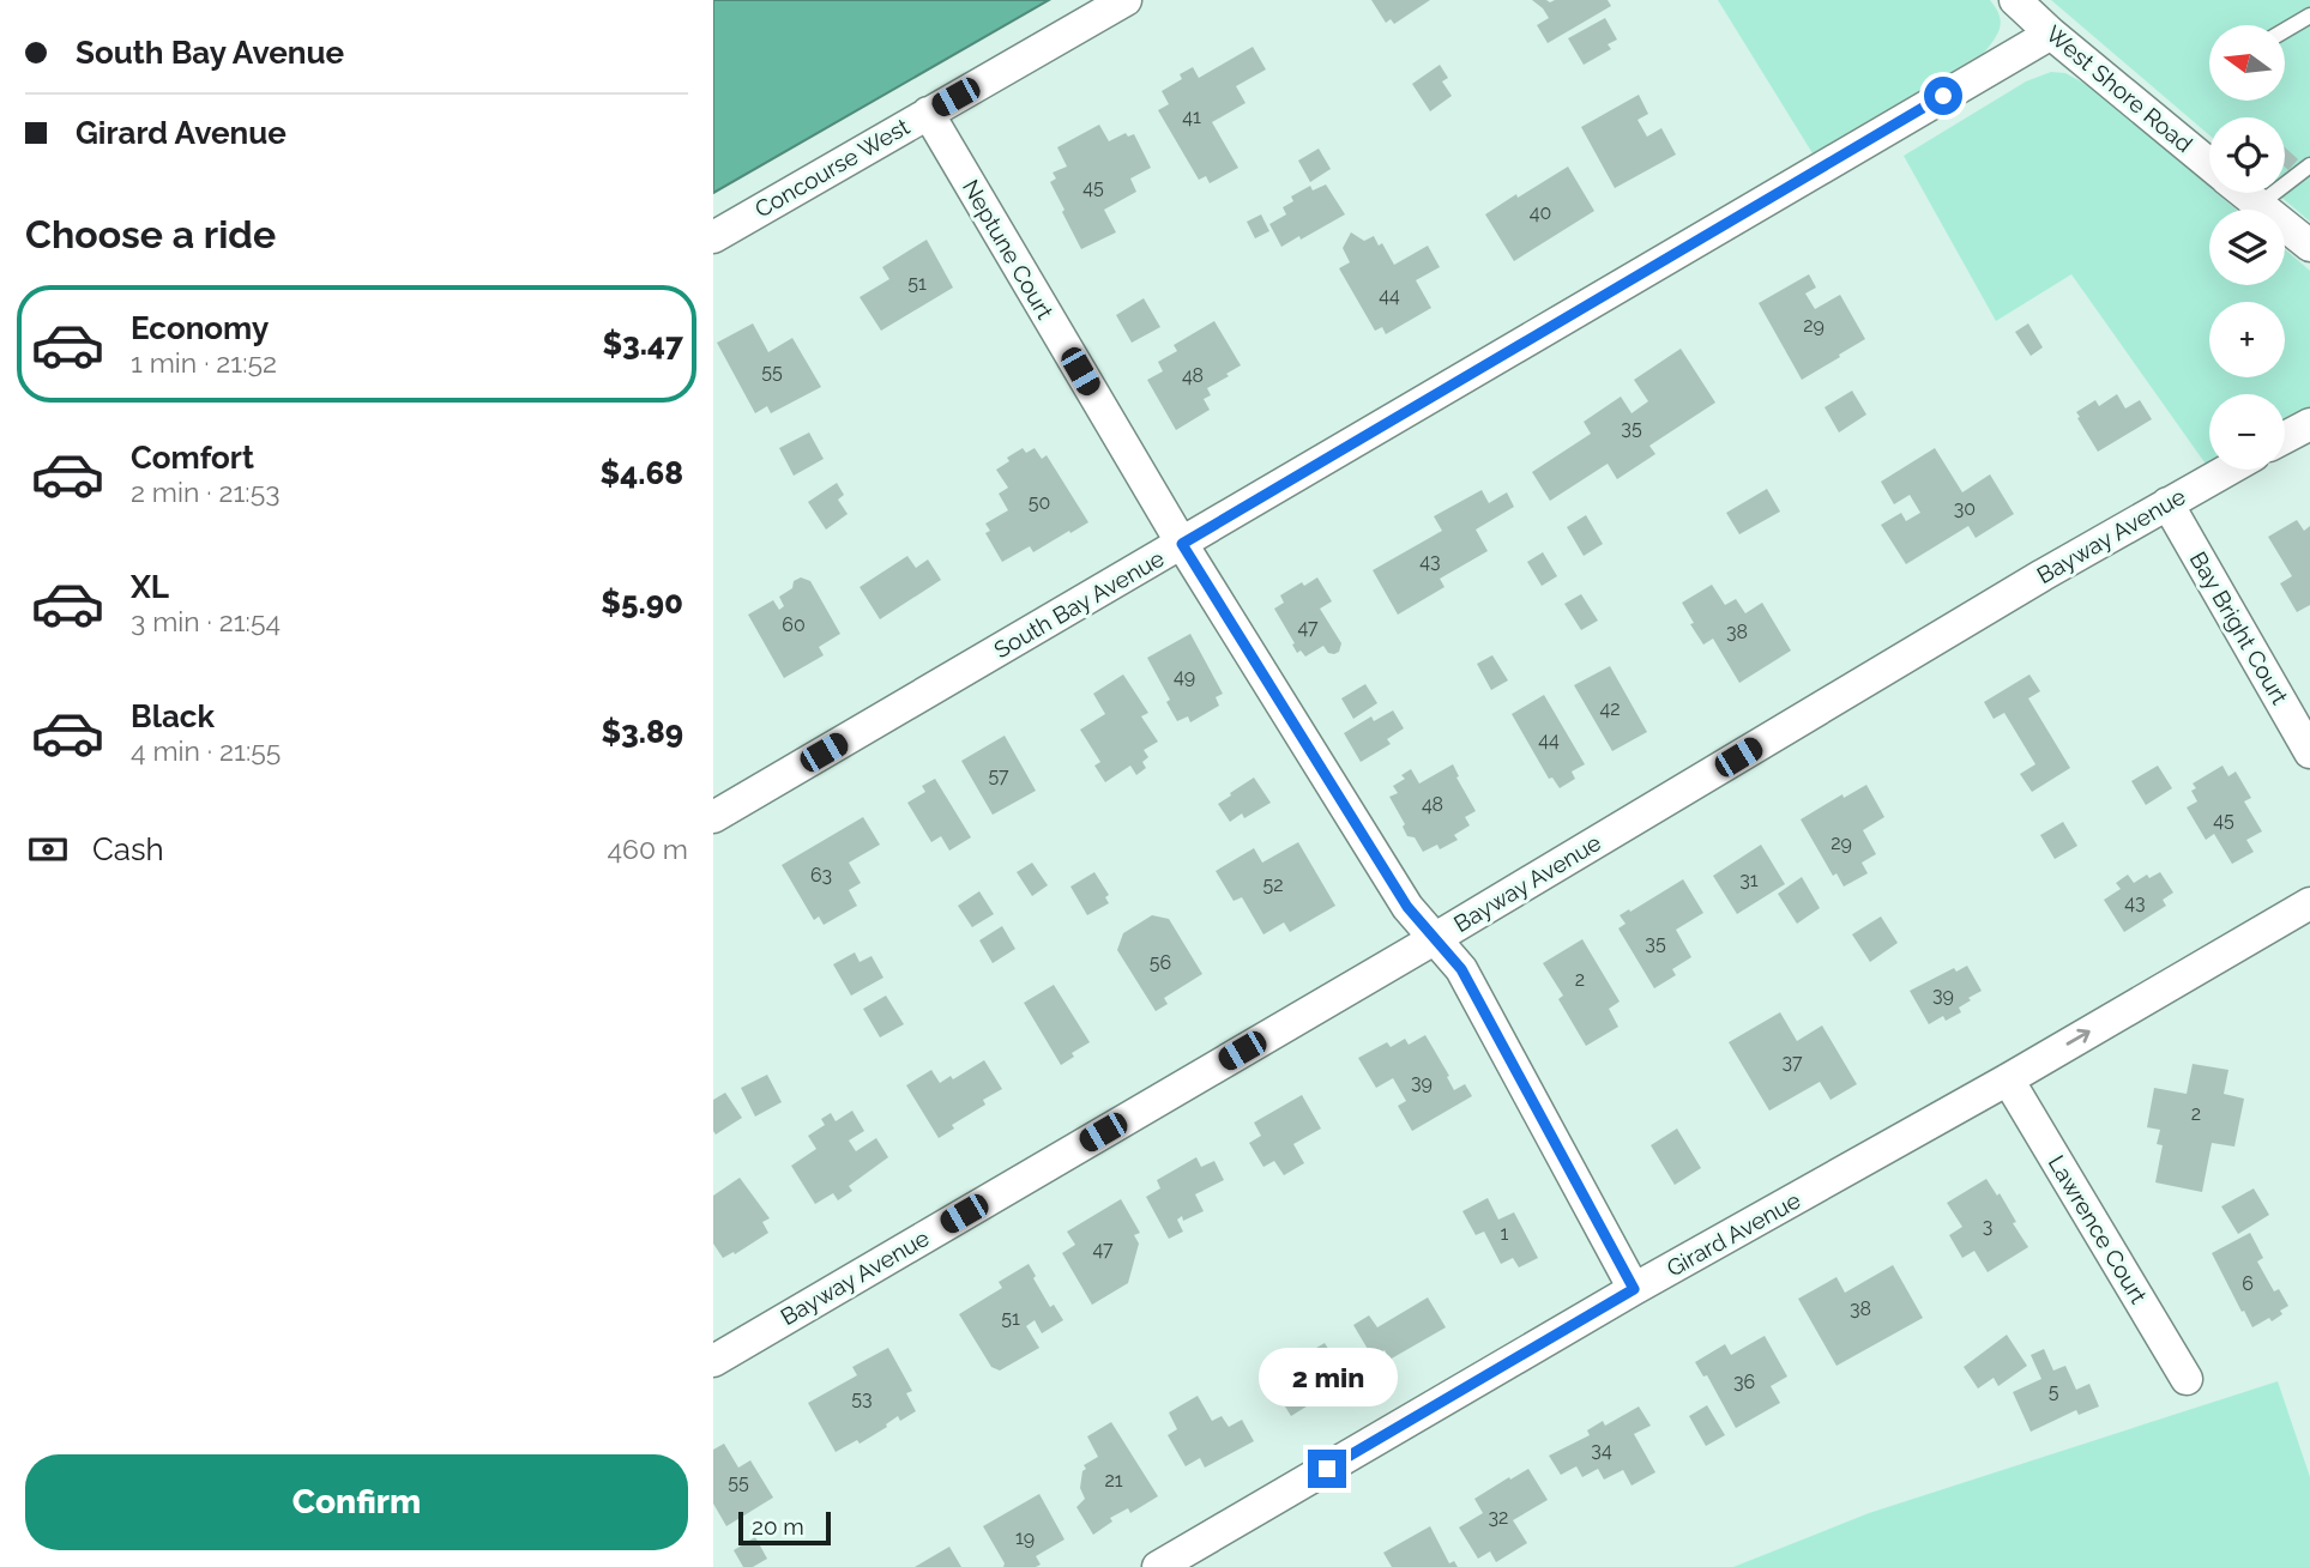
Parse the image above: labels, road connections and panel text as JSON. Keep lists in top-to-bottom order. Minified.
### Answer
{"streets":{"street":["West Shore Road","Concourse West","Neptune Court","Bayway Avenue","South Bay Avenue","Bay Bright Court","Lawrence Court","Girard Avenue"]},"crossings":[["West Shore Road","South Bay Avenue"],["Concourse West","Neptune Court"],["Neptune Court","Bayway Avenue"],["Neptune Court","South Bay Avenue"],["Neptune Court","Girard Avenue"],["Bayway Avenue","Bay Bright Court"],["Lawrence Court","Girard Avenue"]],"house_numbers":["41","45","40","51","44","29","55","48","35","50","30","43","60","47","38","49","42","44","57","48","45","29","63","31","52","43","35","56","2","39","37","39","2","3","1","47","6","38","51","36","5","53","34","21","55","32","19"],"scale_bar":"20 m","north":"left","page":{"banner":["South Bay Avenue","Girard Avenue"],"map_buttons":["+","−"],"heading":"Choose a ride","list":[{"name":"Economy","note":"1 min · 21:52","value":"$3.47"},{"name":"Comfort","note":"2 min · 21:53","value":"$4.68"},{"name":"XL","note":"3 min · 21:54","value":"$5.90"},{"name":"Black","note":"4 min · 21:55","value":"$3.89"}],"pay":["Cash","460 m"],"bubble":"2 min","buttons":"Confirm","scale":"20 m"}}
